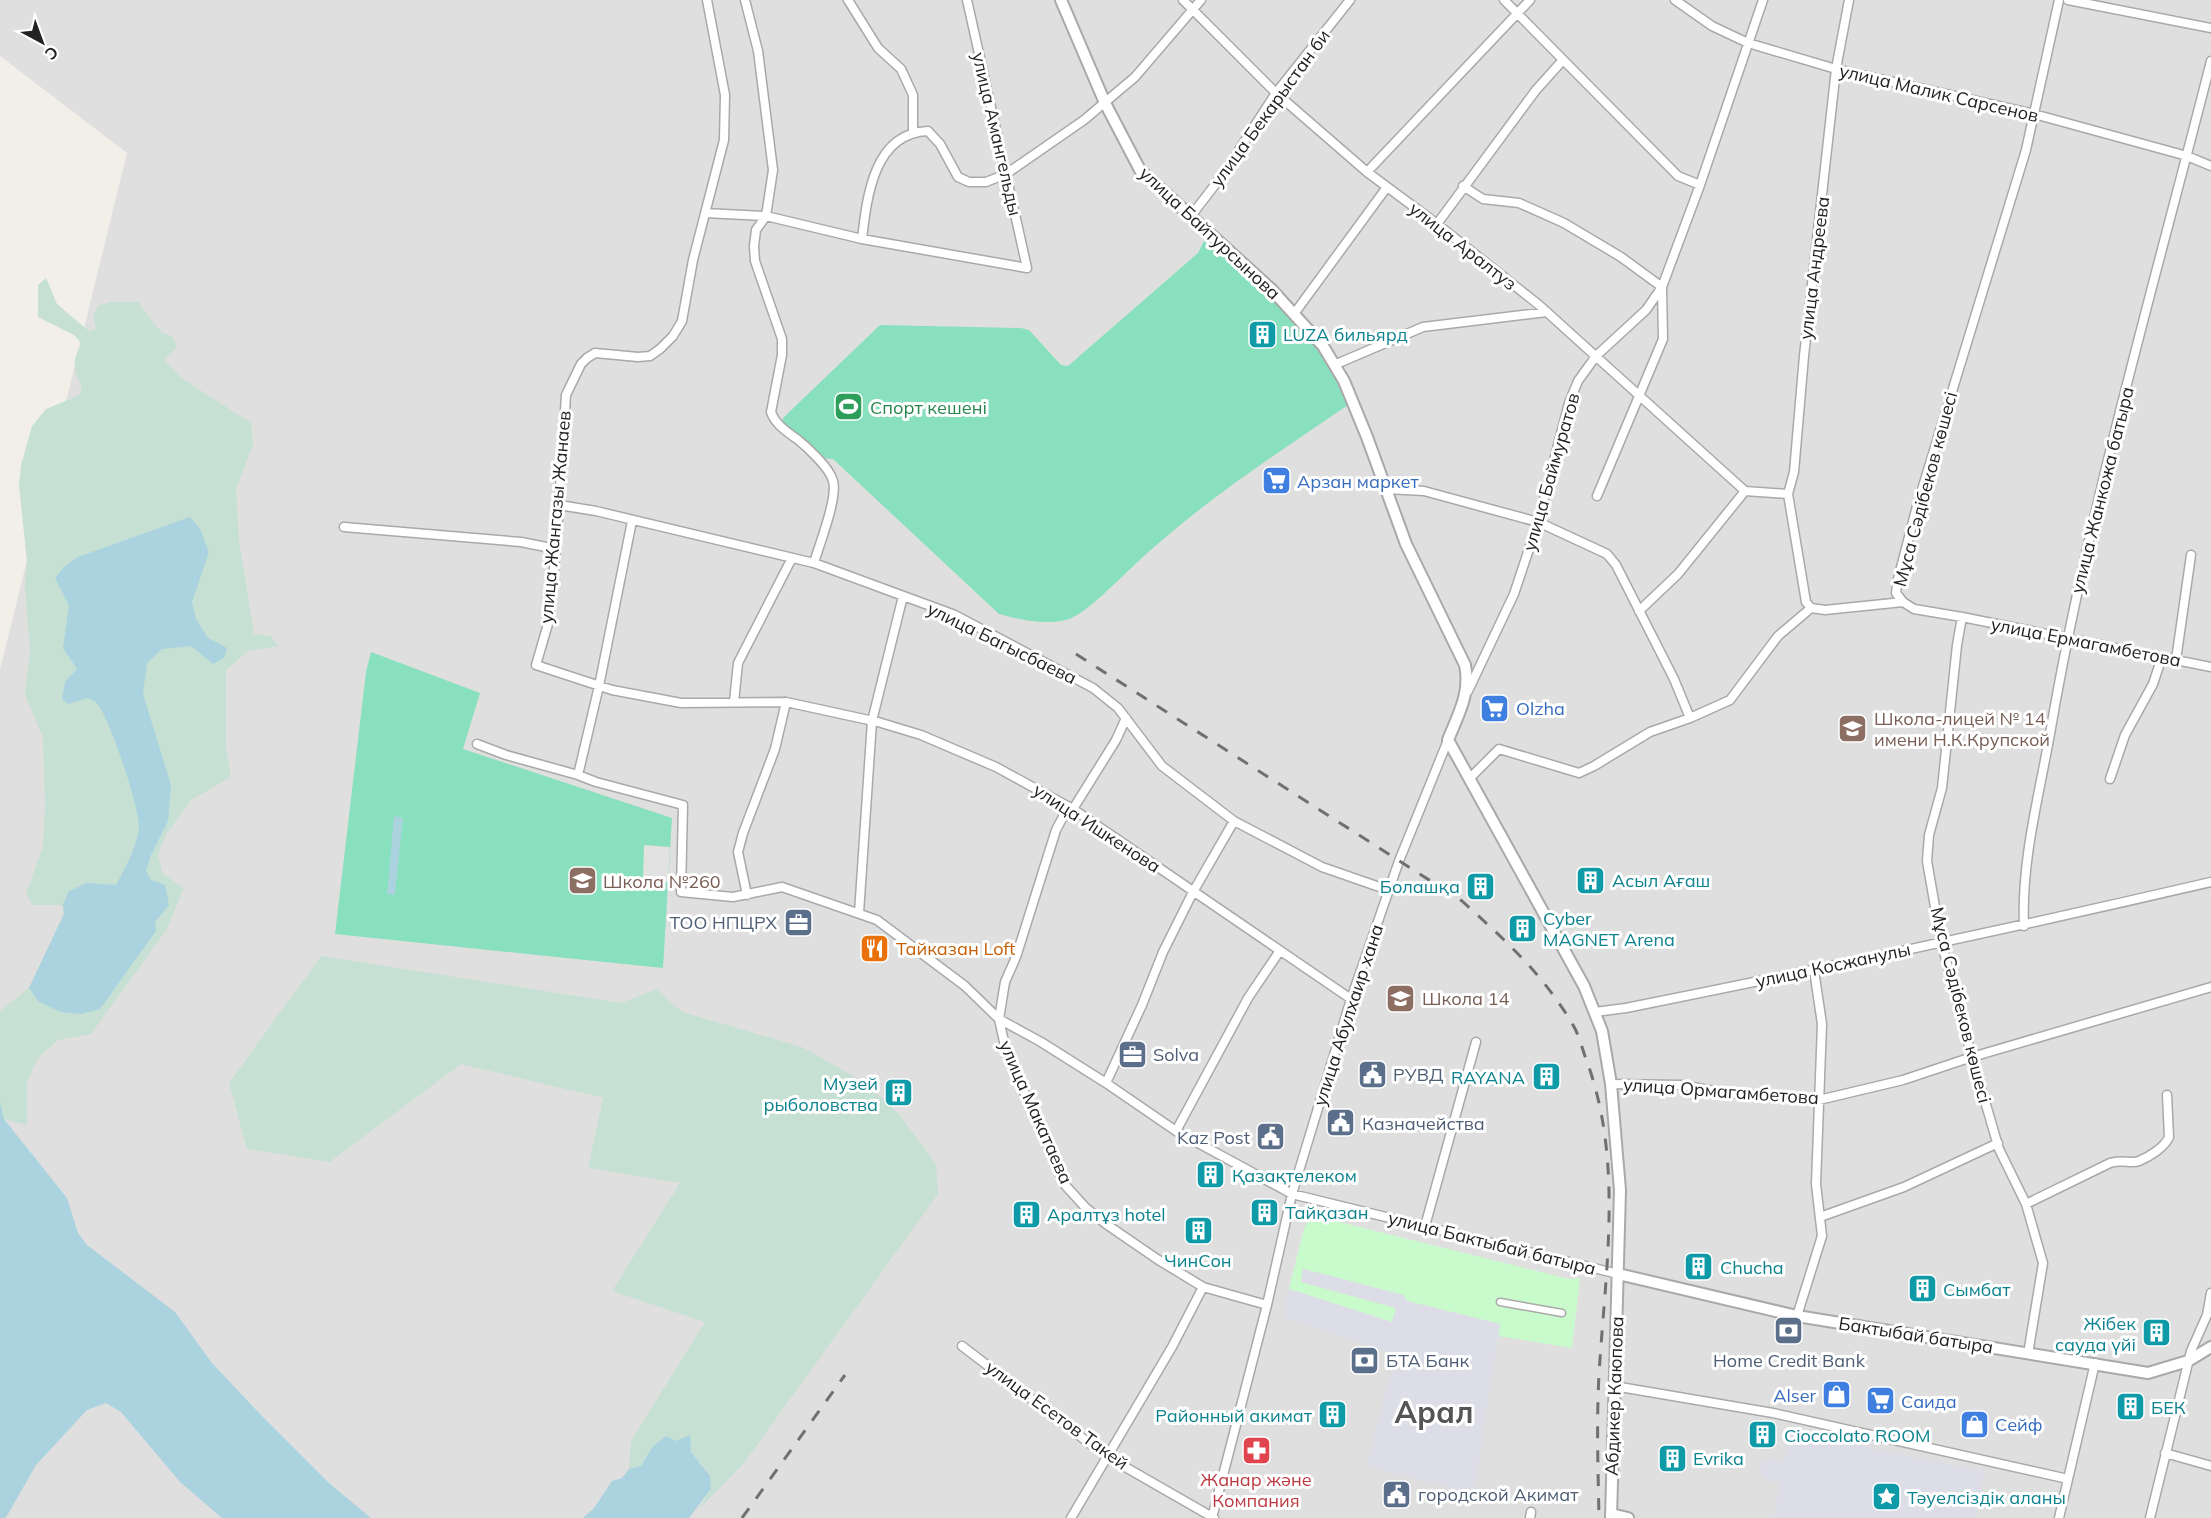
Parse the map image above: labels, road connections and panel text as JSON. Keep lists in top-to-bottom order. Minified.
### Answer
{"streets":{"street":["улица Малик Сарсенов","улица Бекарыстан би","улица Амангельды","улица Байтурсынова","улица Аралтуз","улица Андреева","улица Баймуратов","Мұса Сәдібеков көшесі","улица Жанкожа батыра","улица Жангазы Жанаев","улица Ермагамбетова","улица Багысбаева","улица Ишкенова","улица Косжанулы","улица Абулхаир хана","улица Ормагамбетова","улица Макатаева","улица Бактыбай батыра","Бактыбай батыра","Абдикер Каюпова","улица Есетов Такей"]},"crossings":[["улица Малик Сарсенов","улица Андреева"],["улица Малик Сарсенов","улица Баймуратов"],["улица Малик Сарсенов","Мұса Сәдібеков көшесі"],["улица Малик Сарсенов","улица Жанкожа батыра"],["улица Бекарыстан би","улица Байтурсынова"],["улица Бекарыстан би","улица Аралтуз"],["улица Байтурсынова","улица Баймуратов"],["улица Аралтуз","улица Баймуратов"],["улица Баймуратов","улица Абулхаир хана"],["улица Баймуратов","Абдикер Каюпова"],["Мұса Сәдібеков көшесі","улица Ермагамбетова"],["Мұса Сәдібеков көшесі","улица Косжанулы"],["Мұса Сәдібеков көшесі","улица Ормагамбетова"],["Мұса Сәдібеков көшесі","Бактыбай батыра"],["улица Жанкожа батыра","улица Ермагамбетова"],["улица Жанкожа батыра","улица Косжанулы"],["улица Жангазы Жанаев","улица Багысбаева"],["улица Жангазы Жанаев","улица Ишкенова"],["улица Багысбаева","улица Абулхаир хана"],["улица Ишкенова","улица Абулхаир хана"],["улица Косжанулы","Абдикер Каюпова"],["улица Абулхаир хана","улица Макатаева"],["улица Абулхаир хана","улица Бактыбай батыра"],["улица Абулхаир хана","улица Есетов Такей"],["улица Ормагамбетова","Абдикер Каюпова"],["улица Макатаева","улица Бактыбай батыра"],["улица Бактыбай батыра","Бактыбай батыра"],["улица Бактыбай батыра","Абдикер Каюпова"],["Бактыбай батыра","Абдикер Каюпова"]],"districts":["Арал"],"places":{"building":["LUZA бильярд","Асыл Ағаш","Болашқа","Cyber MAGNET Arena","RAYANA","Музей рыболовства","Қазақтелеком","Тайқазан","Аралтұз hotel","ЧинСон","Chucha","Сымбат","Жібек сауда үйі","БЕК","Районный акимат","Cioccolato ROOM","Evrika"],"sports":["Спорт кешені"],"supermarket":["Арзан маркет","Olzha","Саида"],"school or university":["Школа-лицей № 14 имени Н.К.Крупской","Школа №260","Школа 14"],"office":["ТОО НПЦРХ","Solva"],"restaurant":["Тайказан Loft"],"public building":["РУВД","Казначейства","Kaz Post","городской Акимат"],"bank":["Home Credit Bank","БТА Банк"],"shop":["Alser","Сейф"],"pharmacy":["Жанар және Компания"],"place":["Тәуелсіздік аланы"]},"north":"bottom right"}
